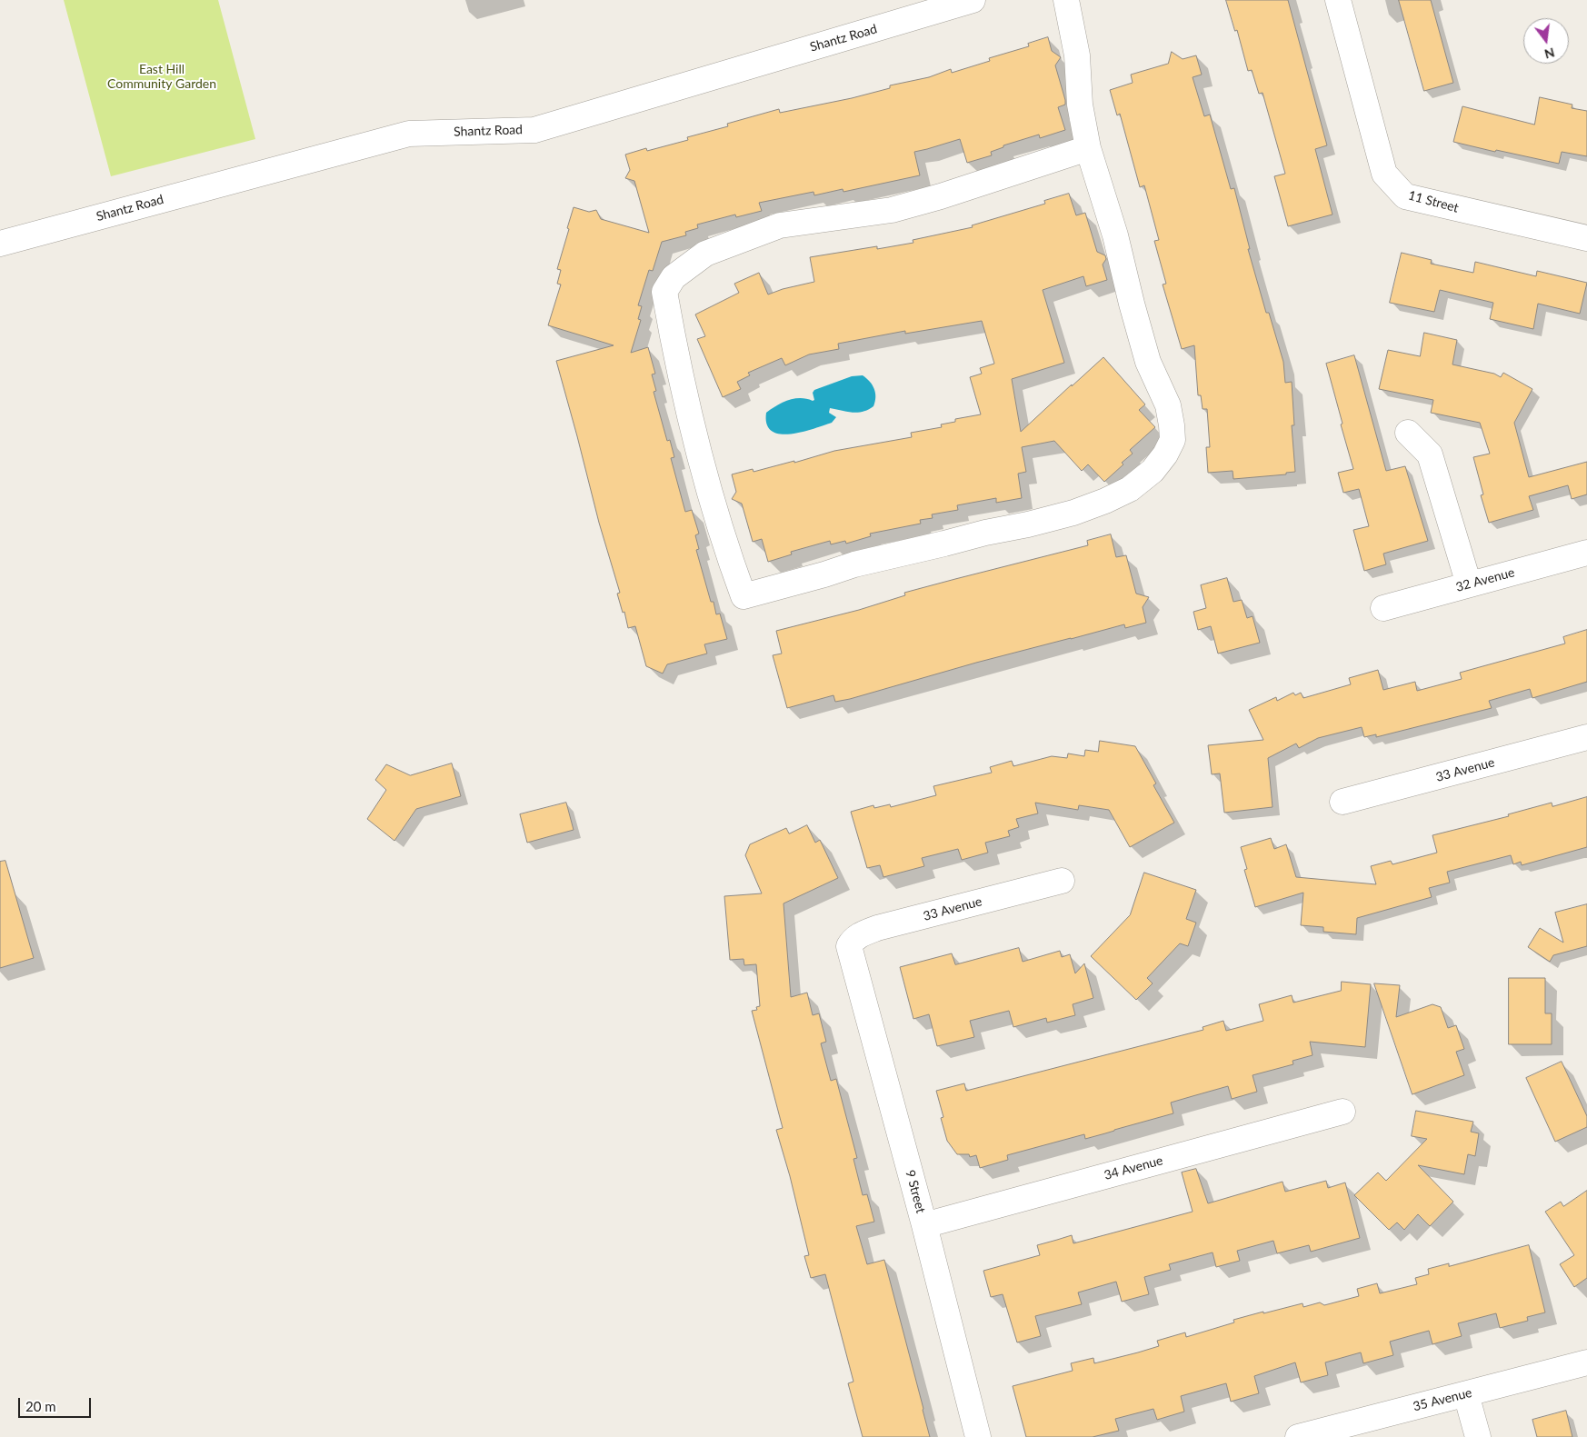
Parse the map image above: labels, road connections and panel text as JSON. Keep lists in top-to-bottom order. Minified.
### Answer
{"streets":{"street":["Shantz Road","11 Street","32 Avenue","33 Avenue","34 Avenue","9 Street","35 Avenue"]},"crossings":[["33 Avenue","9 Street"],["34 Avenue","9 Street"]],"parks":["East Hill Community Garden"],"scale_bar":"20 m","north":"bottom"}
